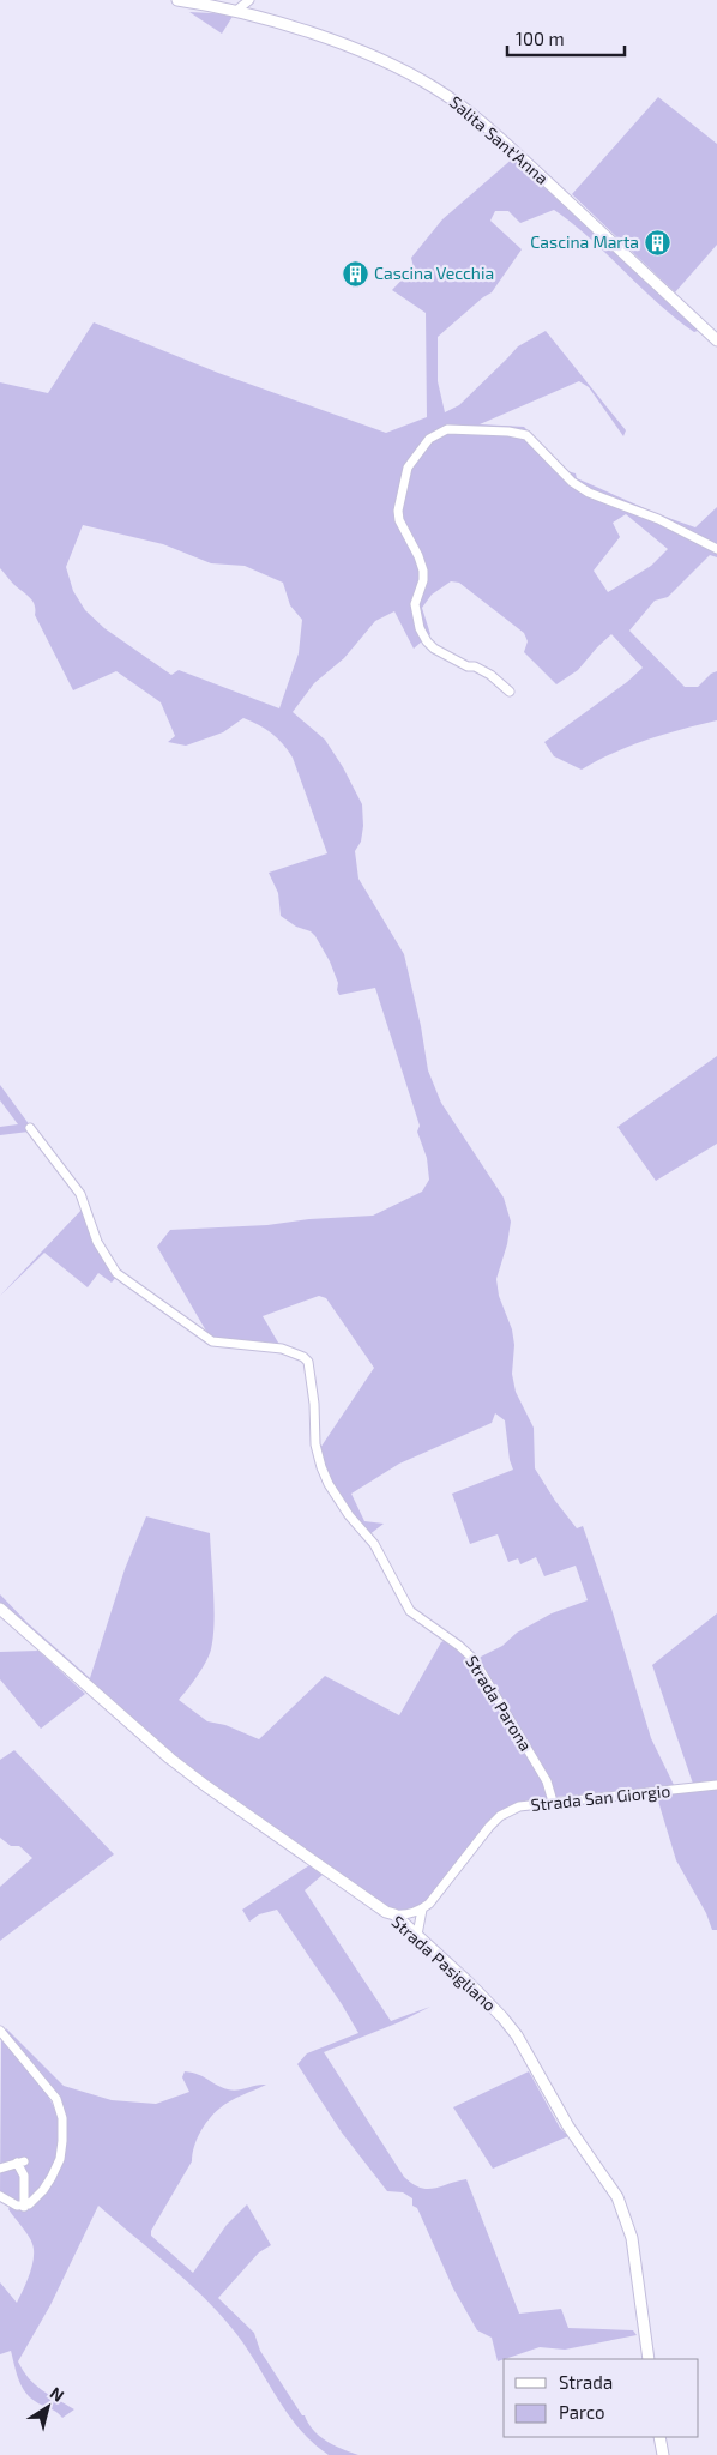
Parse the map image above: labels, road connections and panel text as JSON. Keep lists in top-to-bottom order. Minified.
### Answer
{"streets":{"street":["Salita Sant'Anna","Strada Parona","Strada San Giorgio","Strada Pasigliano"]},"crossings":[["Strada Parona","Strada San Giorgio"]],"places":{"building":["Cascina Marta","Cascina Vecchia"]},"legend":["Strada","Parco"],"scale_bar":"100 m","north":"top right"}
